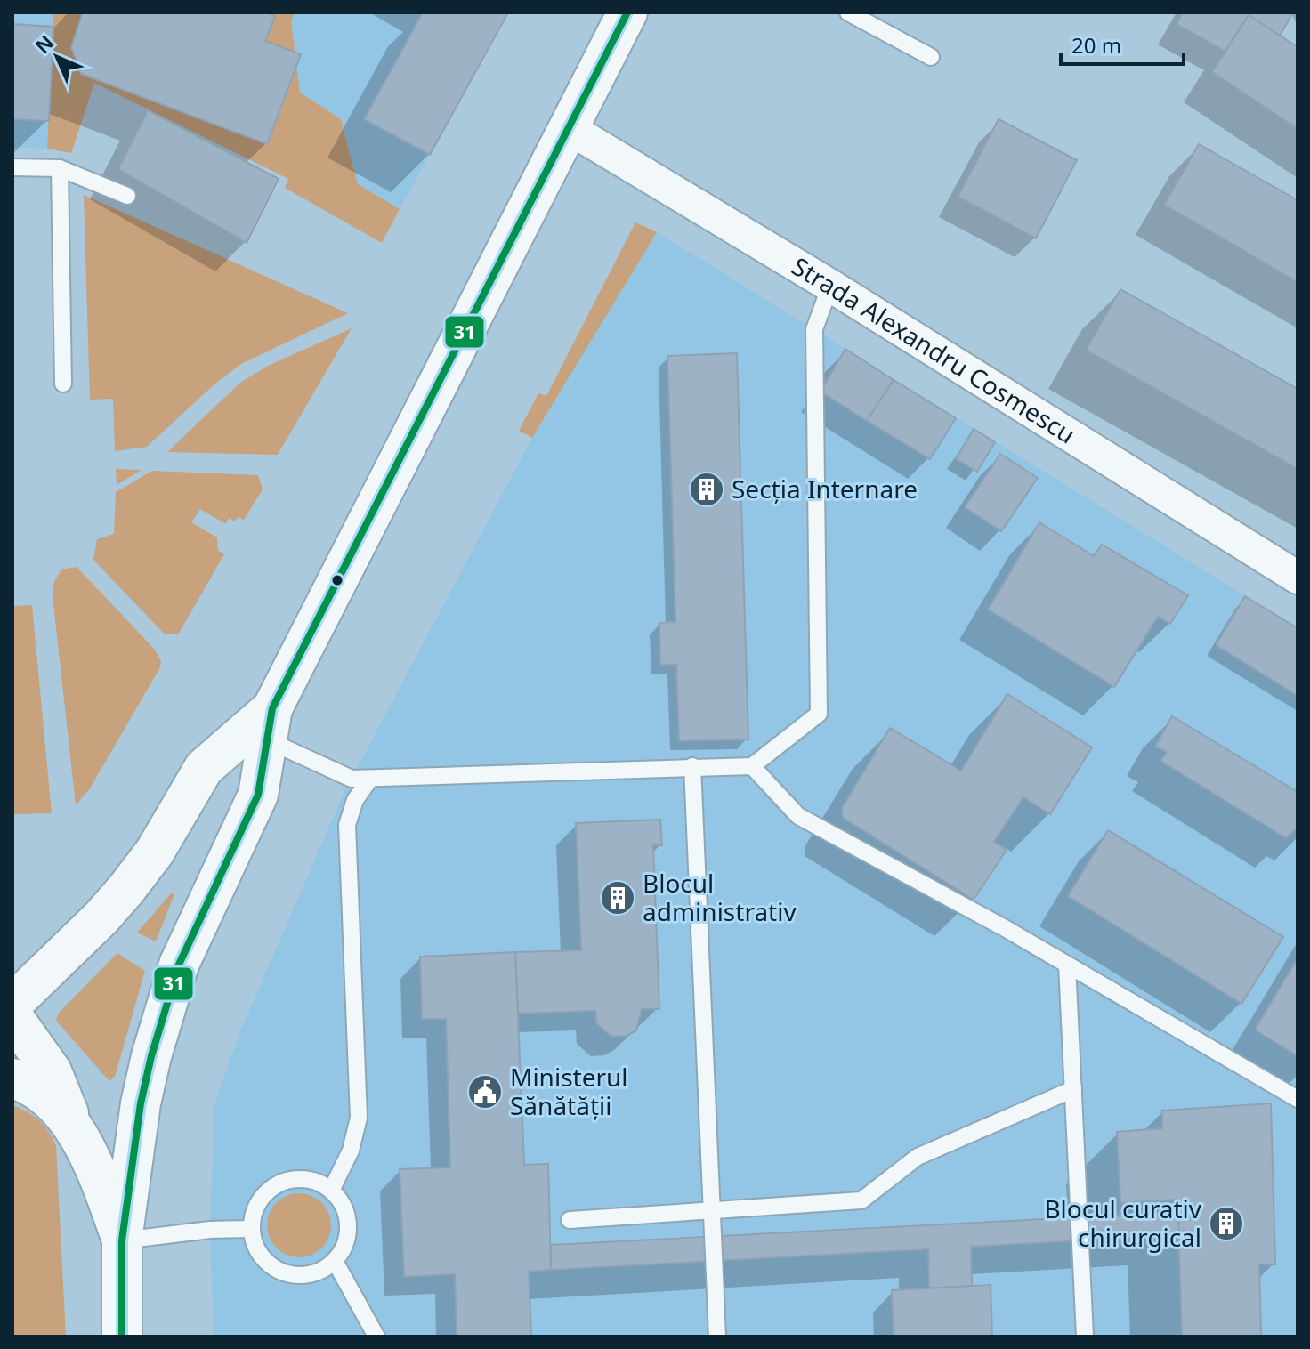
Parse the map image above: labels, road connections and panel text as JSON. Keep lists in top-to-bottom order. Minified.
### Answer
{"streets":{"street":["Strada Alexandru Cosmescu"]},"places":{"building":["Secția Internare","Blocul administrativ","Blocul curativ chirurgical"],"public building":["Ministerul Sănătății"]},"lines":["transit line 31"],"scale_bar":"20 m","north":"top left"}
